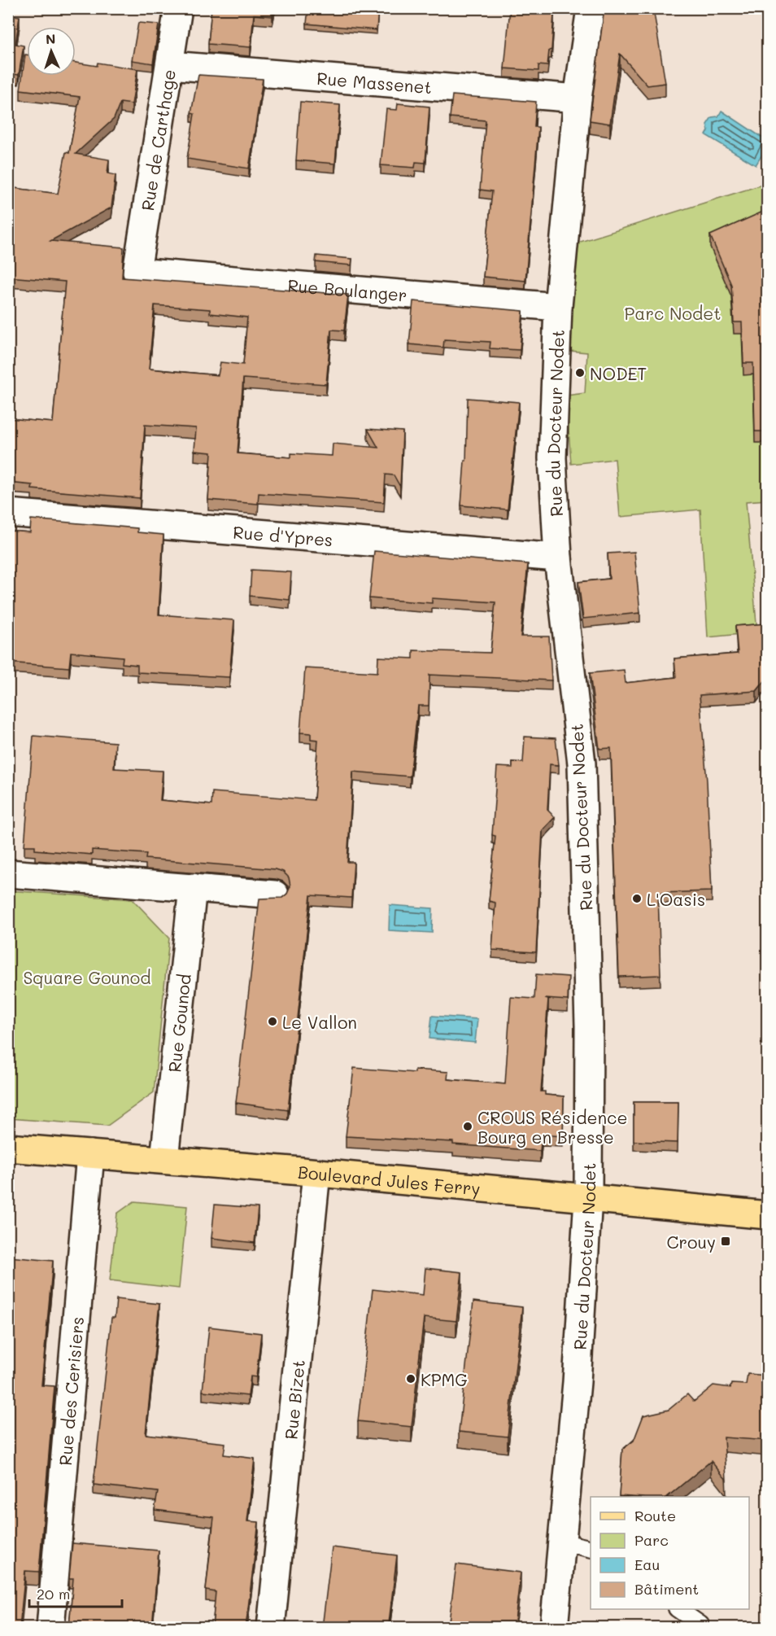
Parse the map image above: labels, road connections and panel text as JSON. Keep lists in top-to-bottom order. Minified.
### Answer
{"streets":{"main road":["Boulevard Jules Ferry"],"street":["Rue Massenet","Rue de Carthage","Rue Boulanger","Rue du Docteur Nodet","Rue d'Ypres","Rue Gounod","Rue des Cerisiers","Rue Bizet"]},"crossings":[["Rue Massenet","Rue de Carthage"],["Rue Massenet","Rue du Docteur Nodet"],["Rue de Carthage","Rue Boulanger"],["Rue Boulanger","Rue du Docteur Nodet"],["Rue du Docteur Nodet","Rue d'Ypres"],["Rue du Docteur Nodet","Boulevard Jules Ferry"],["Rue Gounod","Boulevard Jules Ferry"],["Boulevard Jules Ferry","Rue des Cerisiers"],["Boulevard Jules Ferry","Rue Bizet"]],"parks":["Parc Nodet","Square Gounod"],"places":{"other":["NODET","L'Oasis","Le Vallon","CROUS Résidence Bourg en Bresse","KPMG"],"transit":["Crouy"]},"legend":["Route","Parc","Eau","Bâtiment"],"scale_bar":"20 m","north":"top"}
